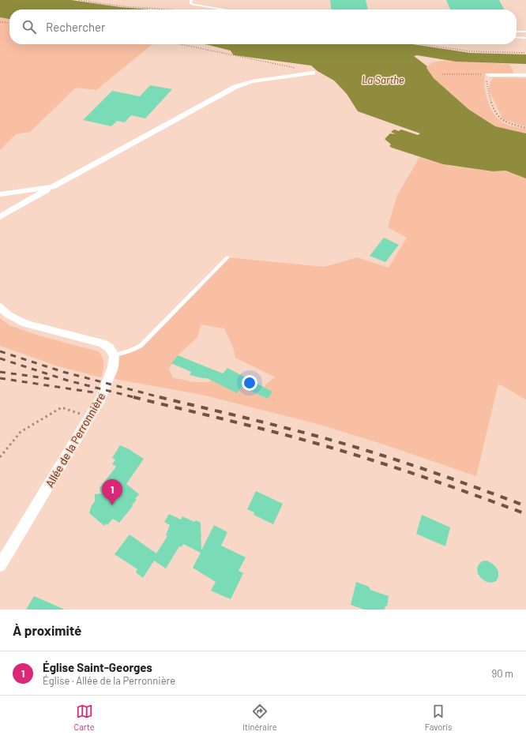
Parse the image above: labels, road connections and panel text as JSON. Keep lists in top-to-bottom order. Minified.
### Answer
{"streets":{"street":["Allée de la Perronnière"]},"water":["La Sarthe"],"page":{"search":"Rechercher","pins":"1","heading":"À proximité","list":[{"mark":"1","name":"Église Saint-Georges","note":"Église · Allée de la Perronnière","value":"90 m"}],"nav":["Carte","Itinéraire","Favoris"]}}
